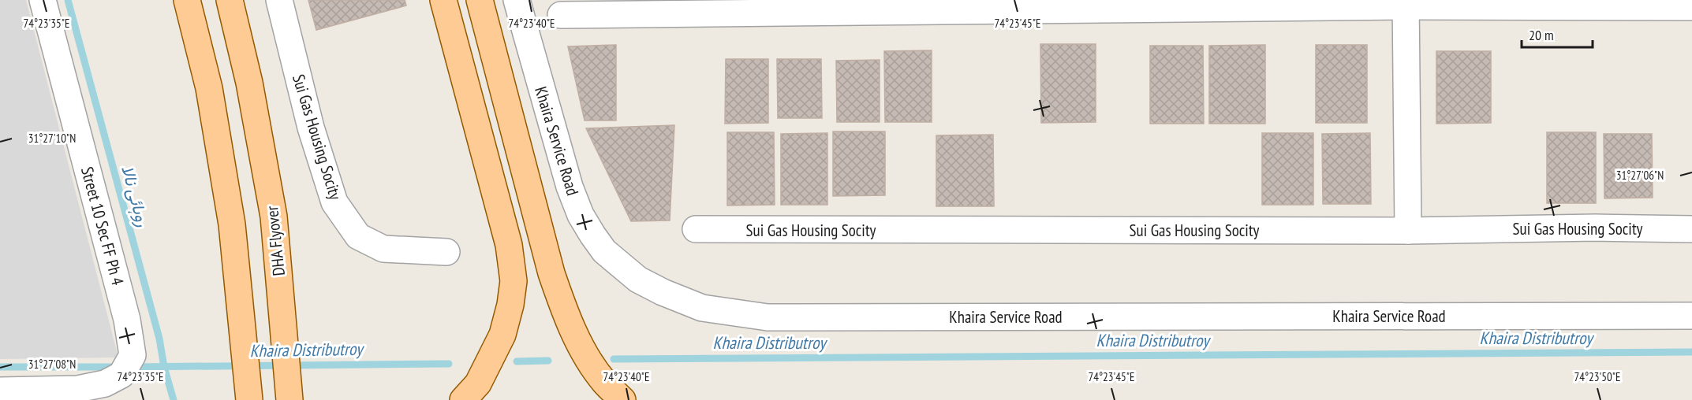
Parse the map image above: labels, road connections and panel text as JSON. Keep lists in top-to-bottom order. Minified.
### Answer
{"streets":{"main road":["DHA Flyover"],"street":["Sui Gas Housing Socity","Khaira Service Road","Street 10 Sec FF Ph 4"]},"water":["روہائی نالا","Khaira Distributroy"],"scale_bar":"20 m","coordinates":["74°23'35\"E","74°23'40\"E","74°23'45\"E","31°27'10\"N","31°27'06\"N","31°27'08\"N","74°23'50\"E"]}
